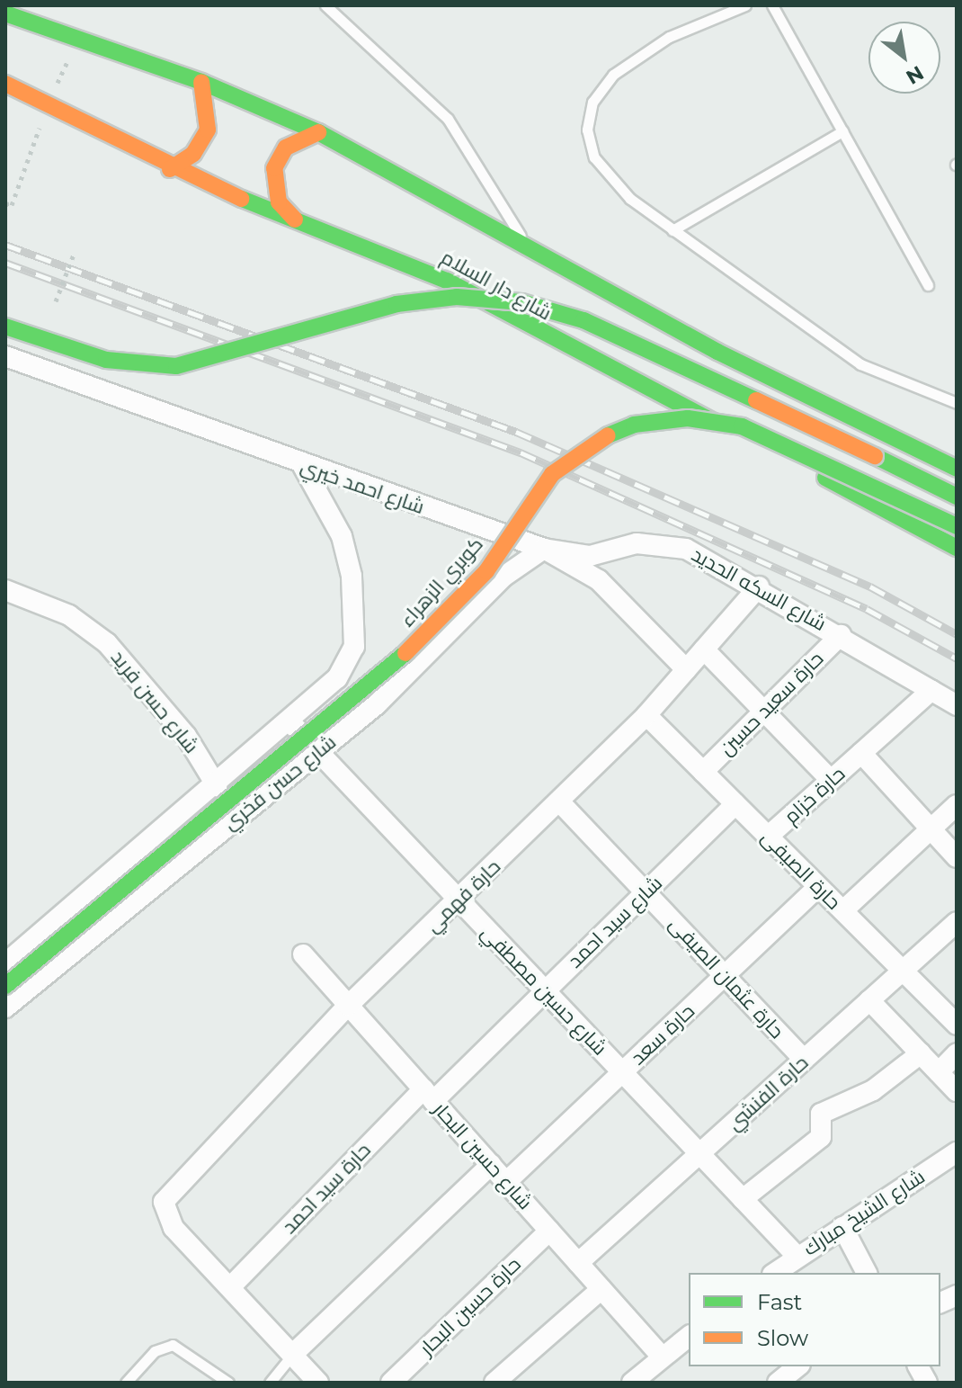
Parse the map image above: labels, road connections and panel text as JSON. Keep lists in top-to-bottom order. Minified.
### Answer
{"streets":{"main road":["شارع دار السلام","كوبري الزهراء"],"street":["شارع احمد خيري","شارع السكه الحديد","شارع حسن فريد","حارة سعيد حسين","شارع حسن فخري","حارة خزام","حارة الصيفى","حارة فهمي","شارع سيد احمد","حارة عثمان الصيفى","شارع حسين مصطفي","حارة سعد","حارة الفنشي","شارع حسين البحار","حارة سيد احمد","شارع الشيخ مبارك","حارة حسين البحار"]},"crossings":[["شارع احمد خيري","شارع السكه الحديد"],["شارع احمد خيري","شارع حسن فخري"],["شارع احمد خيري","حارة فهمي"],["شارع السكه الحديد","حارة سعيد حسين"],["شارع السكه الحديد","شارع حسن فخري"],["شارع السكه الحديد","حارة خزام"],["شارع السكه الحديد","حارة فهمي"],["شارع حسن فريد","شارع حسن فخري"],["حارة سعيد حسين","حارة الصيفى"],["شارع حسن فخري","شارع حسين مصطفي"],["حارة خزام","حارة الصيفى"],["حارة الصيفى","حارة فهمي"],["حارة الصيفى","شارع سيد احمد"],["حارة الصيفى","حارة سعد"],["حارة الصيفى","حارة الفنشي"],["حارة فهمي","حارة عثمان الصيفى"],["حارة فهمي","شارع حسين مصطفي"],["حارة فهمي","شارع حسين البحار"],["حارة فهمي","حارة سيد احمد"],["شارع سيد احمد","حارة عثمان الصيفى"],["شارع سيد احمد","شارع حسين مصطفي"],["شارع سيد احمد","شارع حسين البحار"],["شارع سيد احمد","حارة سيد احمد"],["حارة عثمان الصيفى","حارة سعد"],["حارة عثمان الصيفى","حارة الفنشي"],["شارع حسين مصطفي","حارة سعد"],["شارع حسين مصطفي","حارة الفنشي"],["شارع حسين مصطفي","شارع الشيخ مبارك"],["حارة سعد","شارع حسين البحار"],["حارة الفنشي","شارع حسين البحار"],["شارع حسين البحار","حارة سيد احمد"],["شارع حسين البحار","حارة حسين البحار"]],"legend":["Fast","Slow"],"north":"bottom right"}
